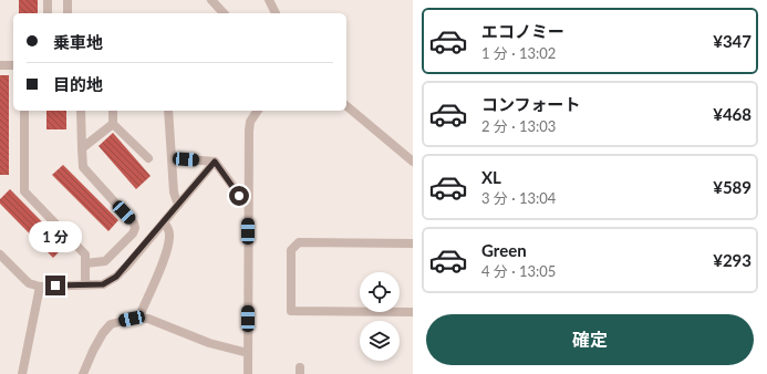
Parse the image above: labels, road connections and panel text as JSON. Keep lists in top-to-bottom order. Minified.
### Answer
{"page":{"list":[{"name":"エコノミー","note":"1 分 · 13:02","value":"¥347"},{"name":"コンフォート","note":"2 分 · 13:03","value":"¥468"},{"name":"XL","note":"3 分 · 13:04","value":"¥589"},{"name":"Green","note":"4 分 · 13:05","value":"¥293"}],"banner":["乗車地","目的地"],"bubble":"1 分","buttons":"確定"}}
